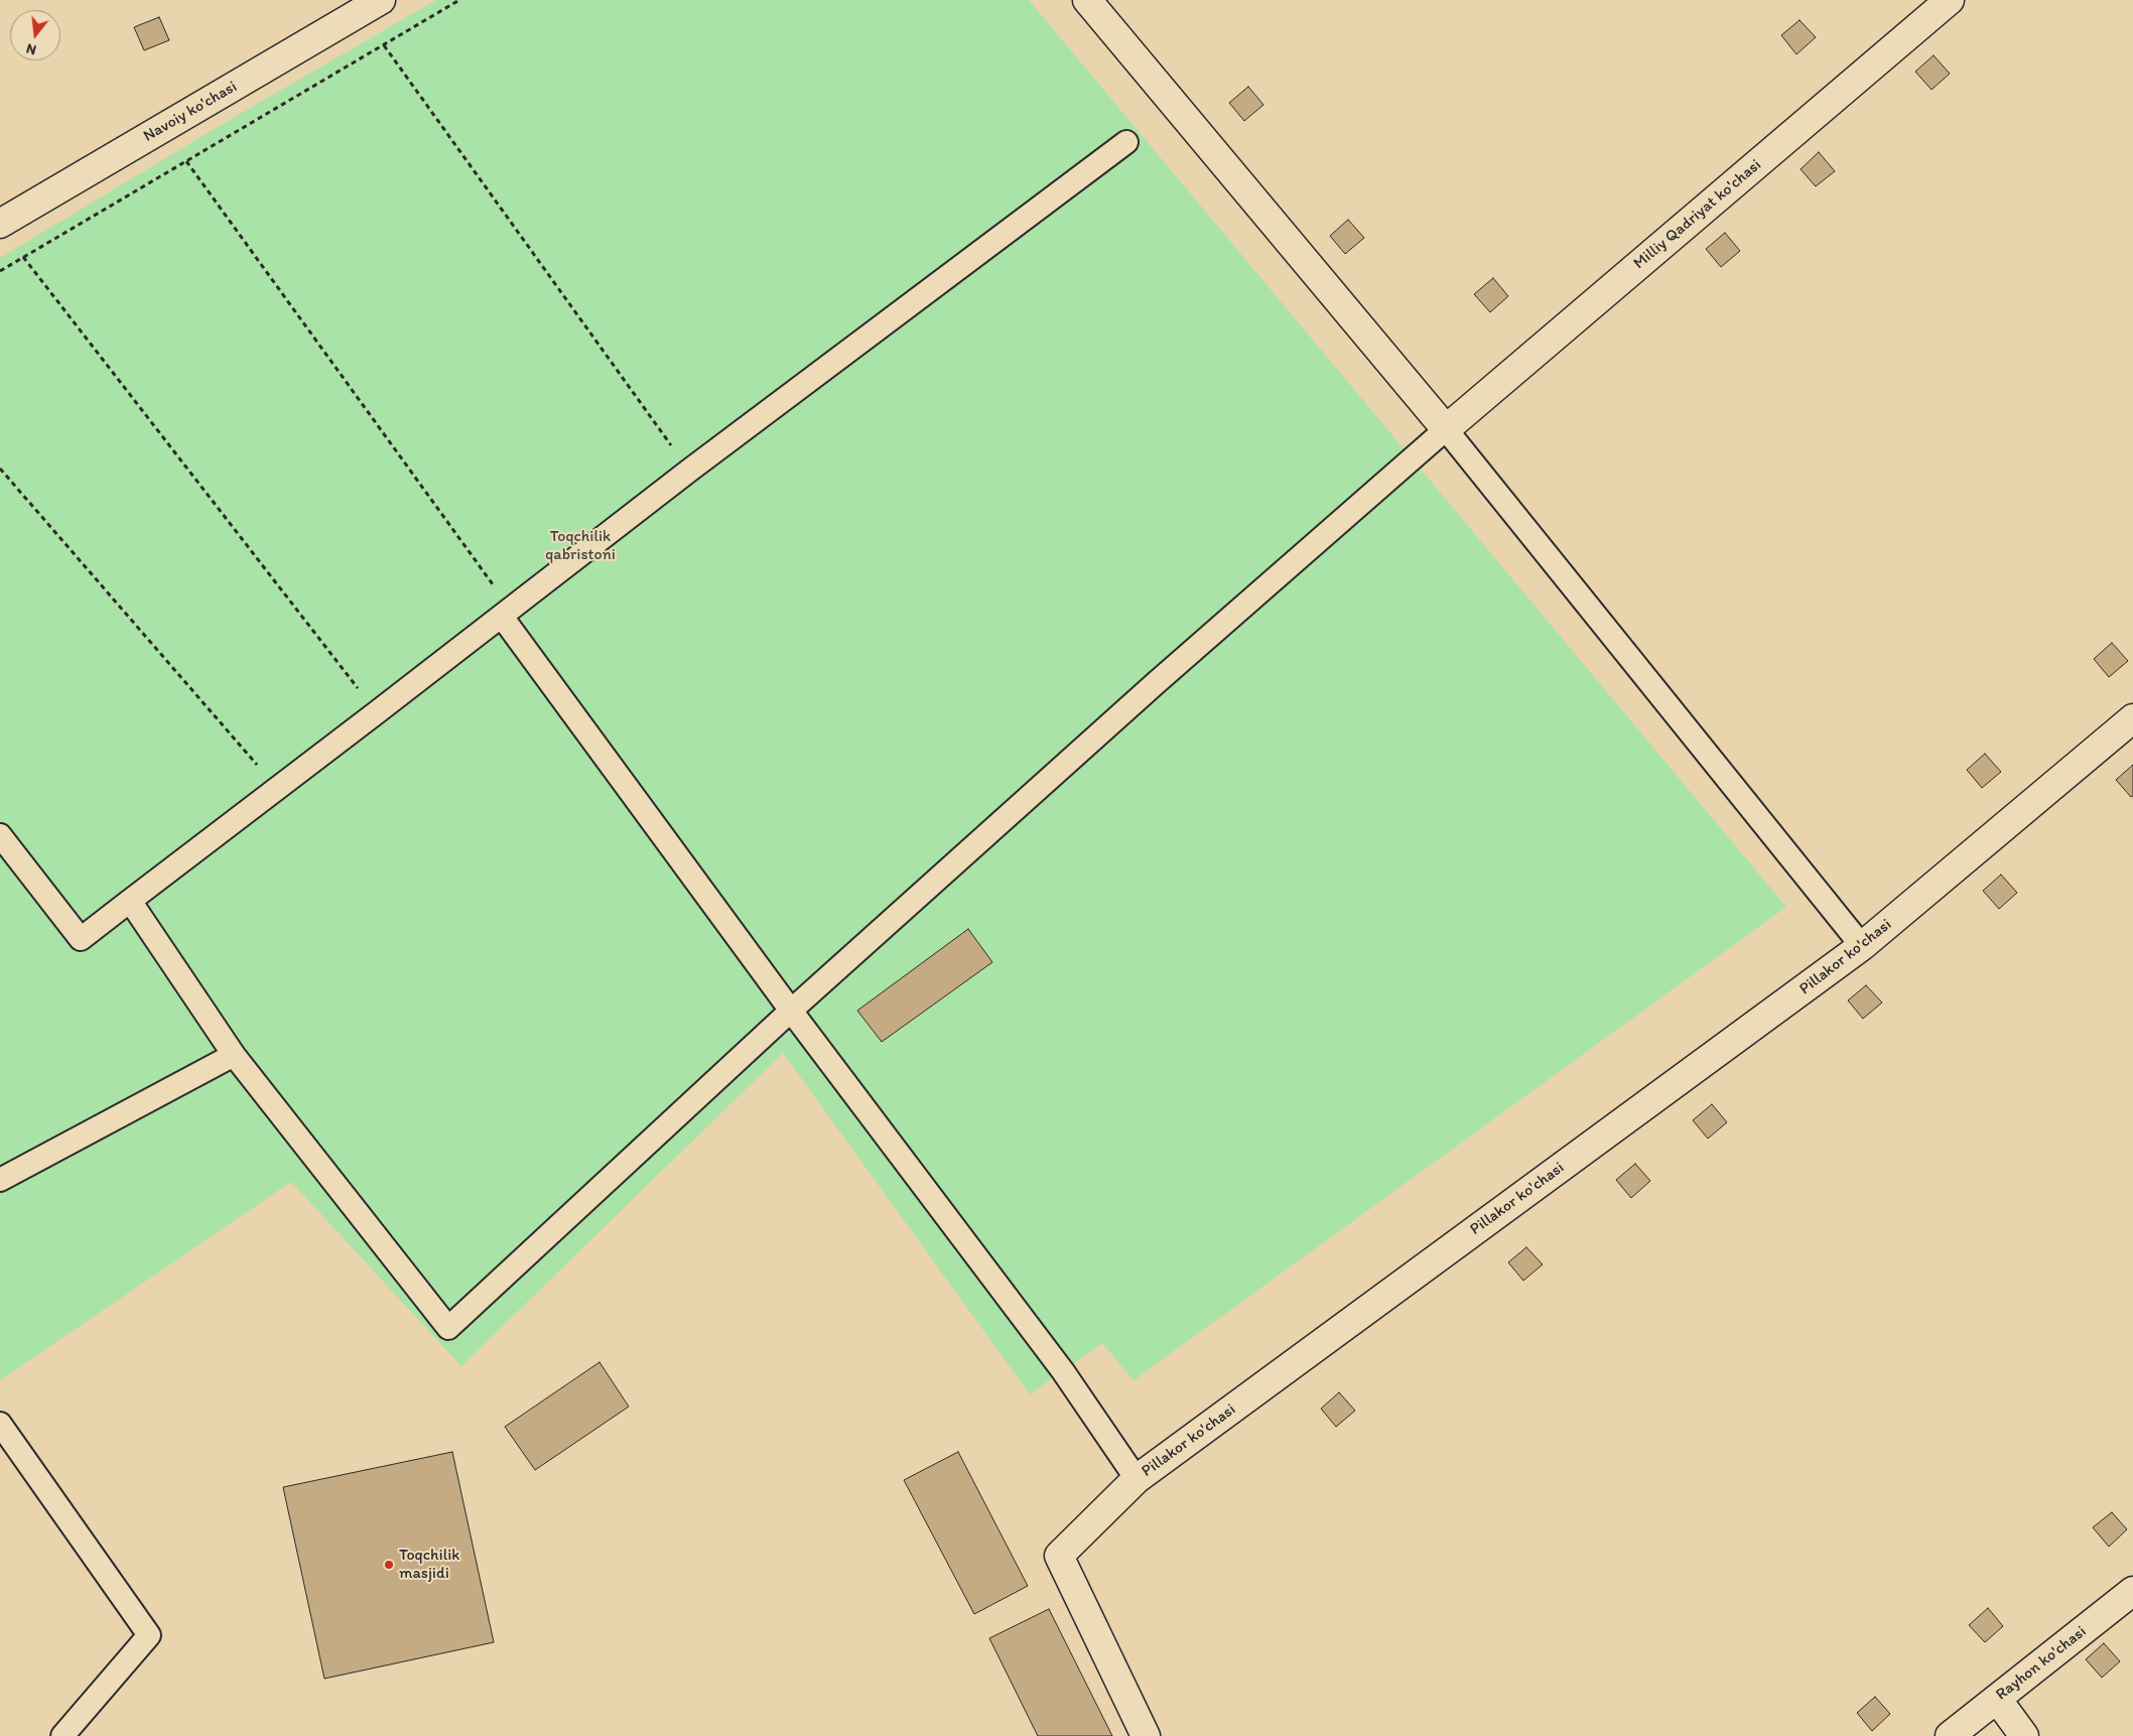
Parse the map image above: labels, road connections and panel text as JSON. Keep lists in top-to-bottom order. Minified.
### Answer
{"streets":{"street":["Navoiy ko'chasi","Milliy Qadriyat ko'chasi","Pillakor ko'chasi","Rayhon ko'chasi"]},"parks":["Toqchilik qabristoni"],"places":["Toqchilik masjidi"],"north":"bottom"}
